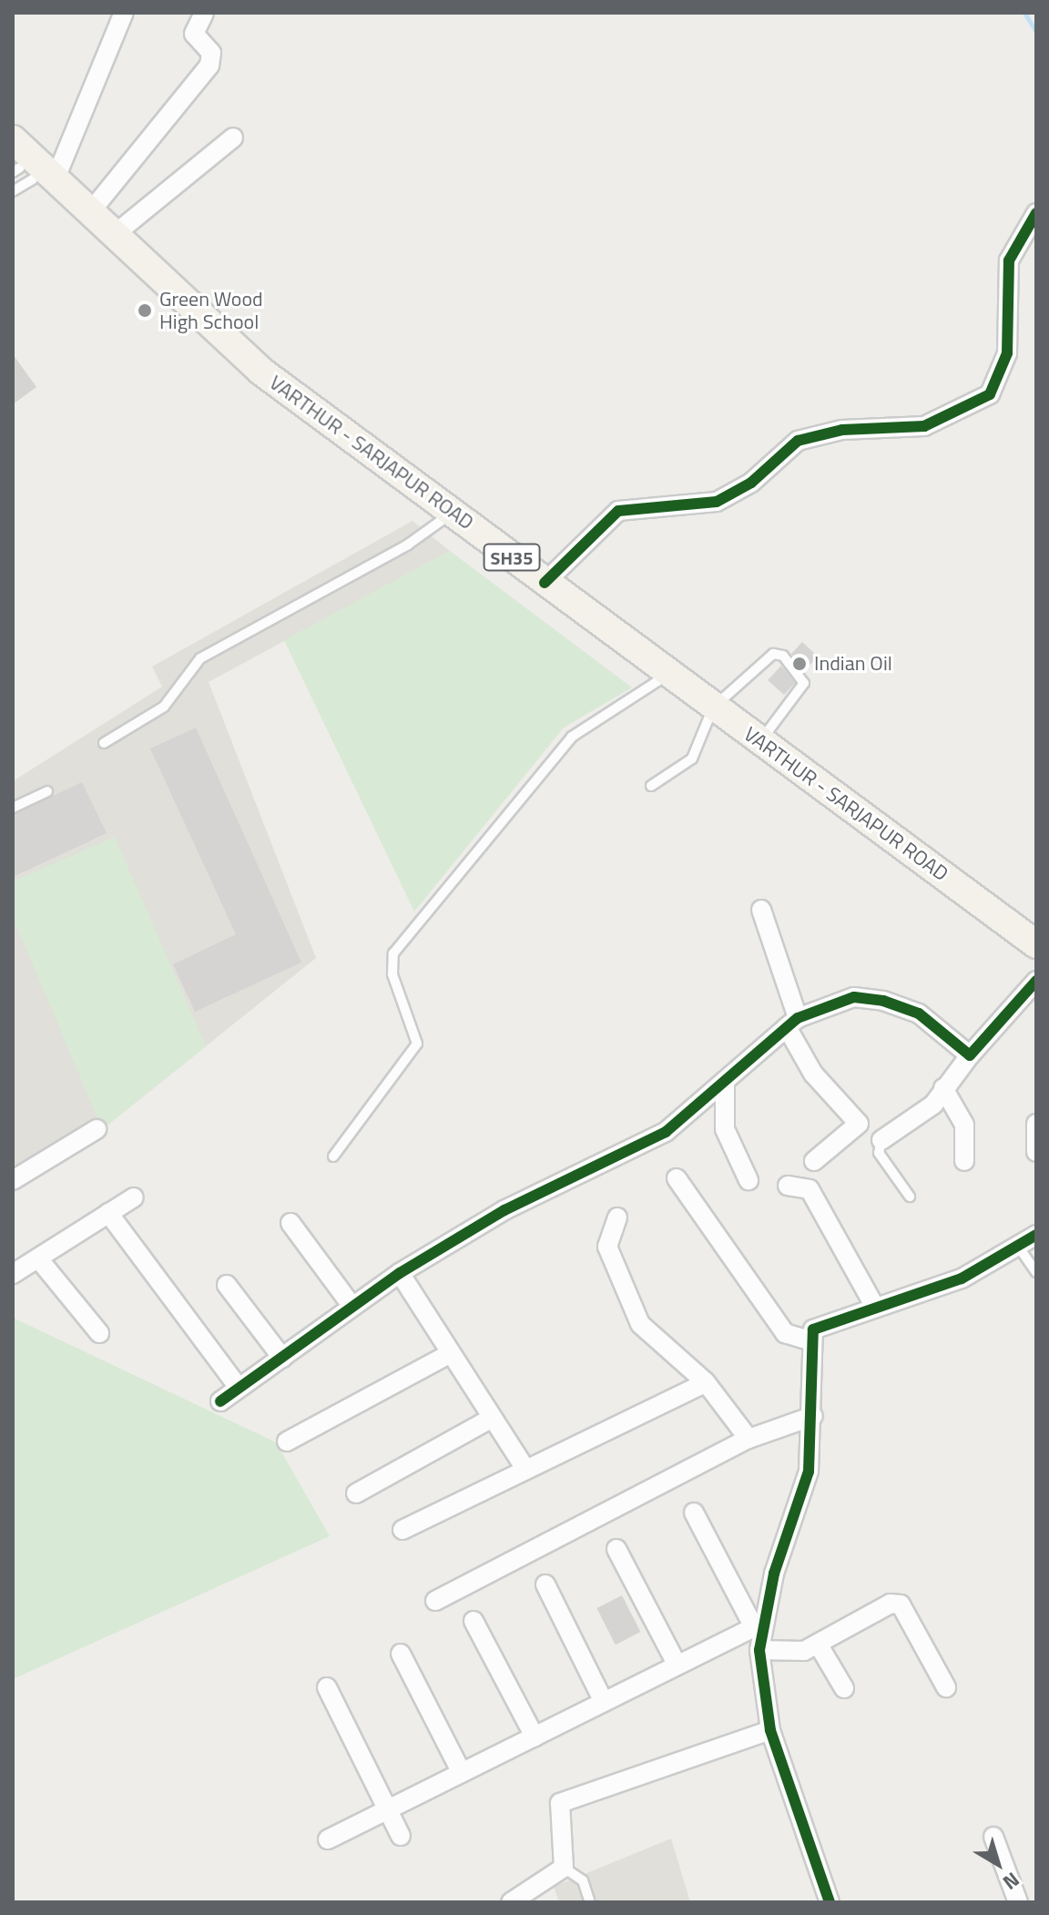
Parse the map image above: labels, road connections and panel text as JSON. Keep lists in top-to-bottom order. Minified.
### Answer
{"streets":{"main road":["VARTHUR - SARJAPUR ROAD","SH35"]},"places":["Green Wood High School","Indian Oil"],"north":"bottom right"}
